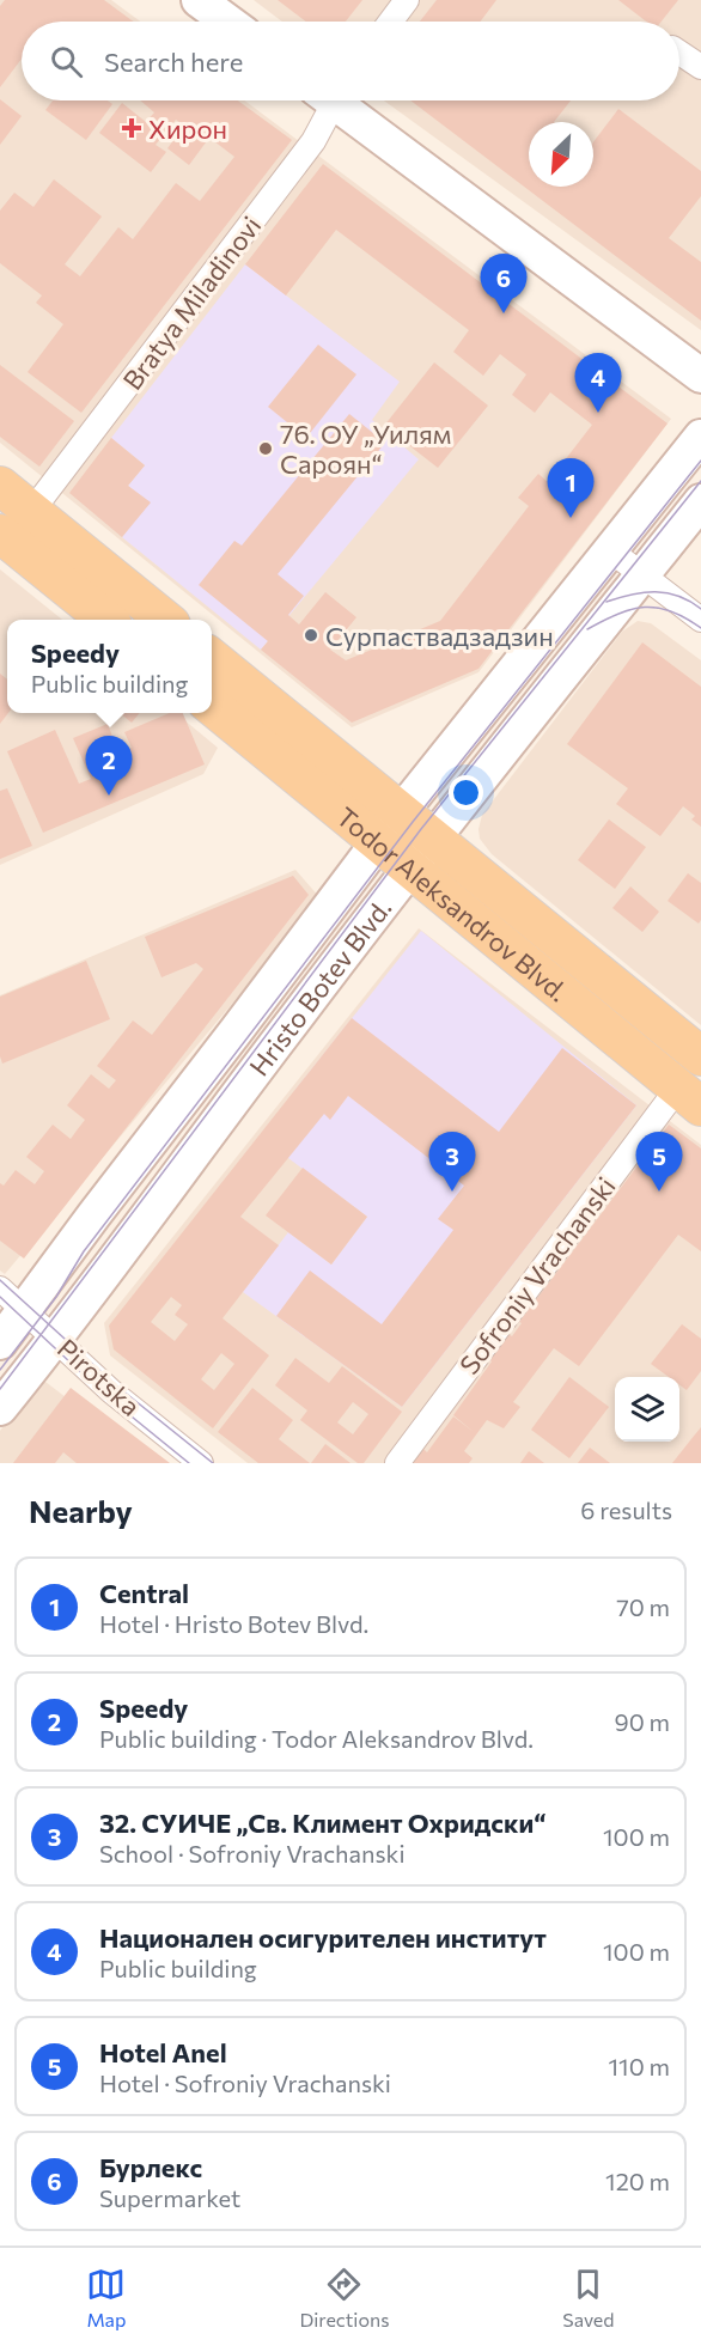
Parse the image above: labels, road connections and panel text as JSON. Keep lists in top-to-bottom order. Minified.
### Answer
{"streets":{"main road":["Todor Aleksandrov Blvd.","Hristo Botev Blvd."],"street":["Bratya Miladinovi","Sofroniy Vrachanski","Pirotska"]},"crossings":[["Todor Aleksandrov Blvd.","Hristo Botev Blvd."],["Todor Aleksandrov Blvd.","Sofroniy Vrachanski"],["Hristo Botev Blvd.","Pirotska"]],"places":{"health":["Хирон"],"other":["76. ОУ „Уилям Сароян“","Сурпаствадзадзин"]},"north":"bottom left","page":{"search":"Search here","pins":["6","4","1","2","3","5"],"popup":["Speedy","Public building"],"heading":["Nearby","6 results"],"list":[{"mark":"1","name":"Central","note":"Hotel · Hristo Botev Blvd.","value":"70 m"},{"mark":"2","name":"Speedy","note":"Public building · Todor Aleksandrov Blvd.","value":"90 m"},{"mark":"3","name":"32. СУИЧЕ „Св. Климент Охридски“","note":"School · Sofroniy Vrachanski","value":"100 m"},{"mark":"4","name":"Национален осигурителен институт","note":"Public building","value":"100 m"},{"mark":"5","name":"Hotel Anel","note":"Hotel · Sofroniy Vrachanski","value":"110 m"},{"mark":"6","name":"Бурлекс","note":"Supermarket","value":"120 m"}],"nav":["Map","Directions","Saved"]}}
